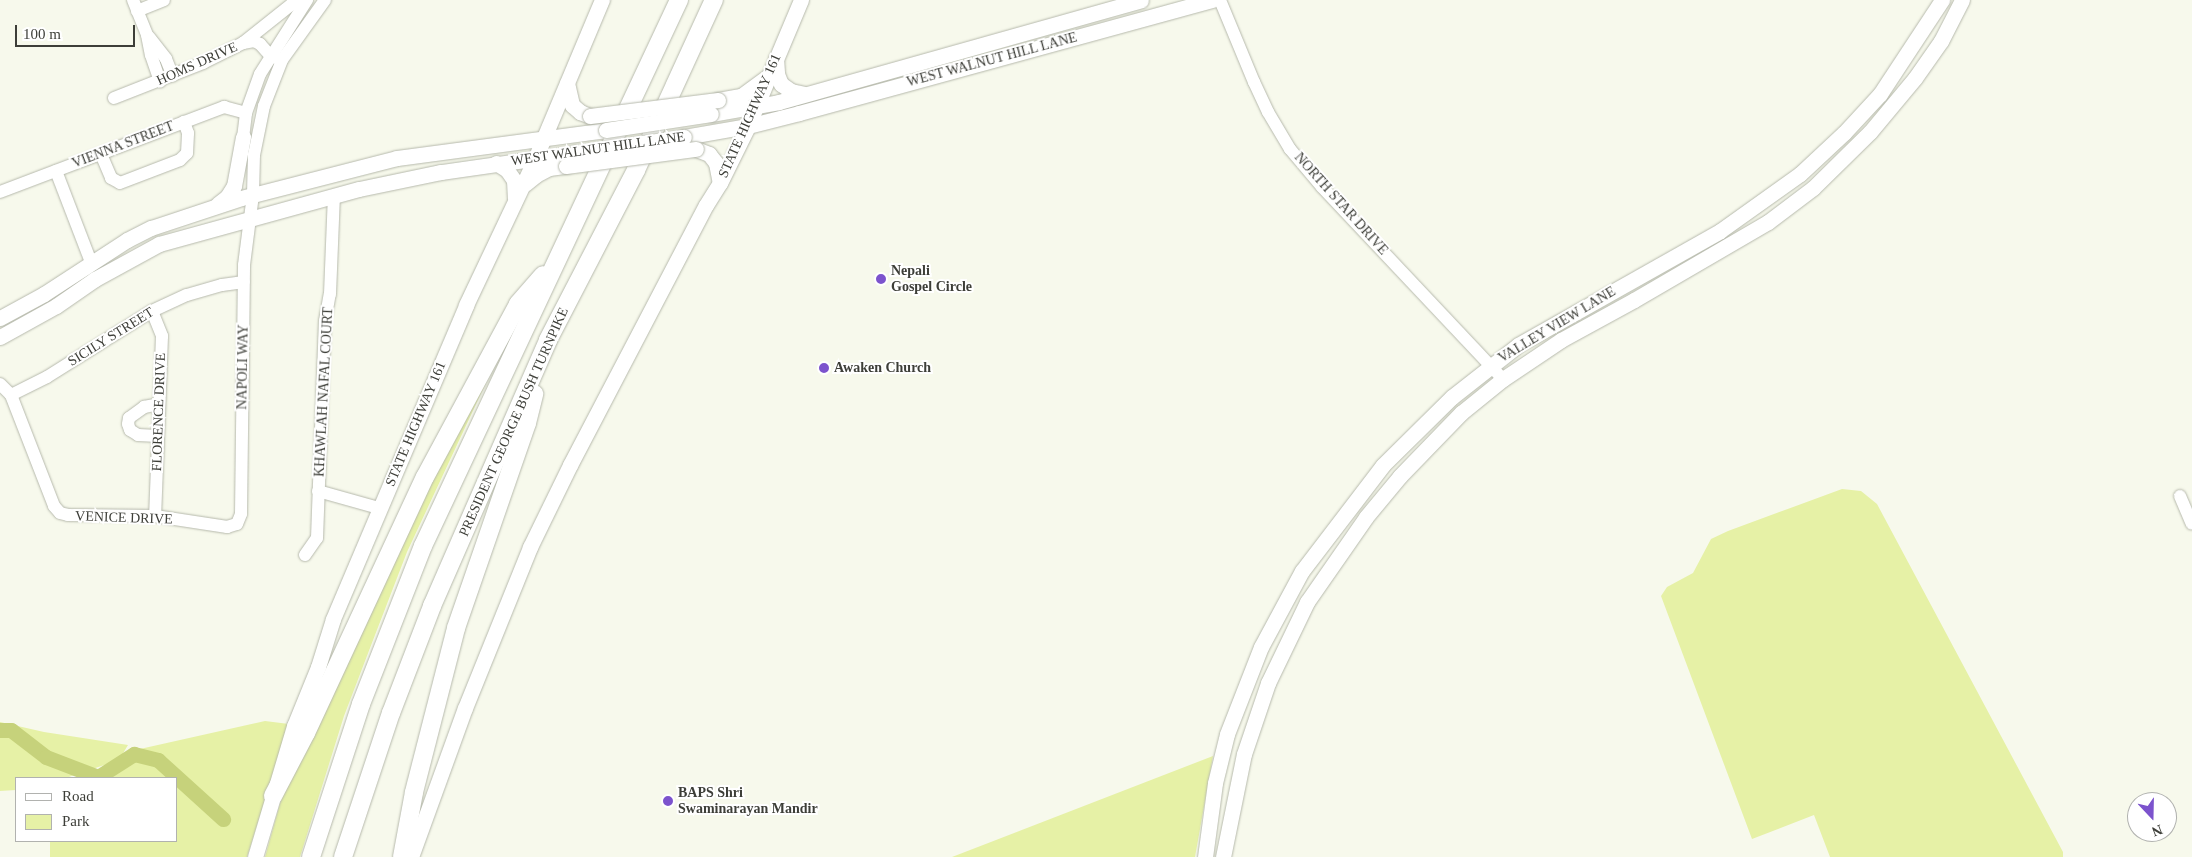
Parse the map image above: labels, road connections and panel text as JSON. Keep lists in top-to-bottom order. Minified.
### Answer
{"streets":{"highway":["PRESIDENT GEORGE BUSH TURNPIKE"],"main road":["WEST WALNUT HILL LANE","STATE HIGHWAY 161","VALLEY VIEW LANE"],"street":["HOMS DRIVE","VIENNA STREET","NORTH STAR DRIVE","SICILY STREET","NAPOLI WAY","KHAWLAH NAFAL COURT","FLORENCE DRIVE","VENICE DRIVE"]},"crossings":[["WEST WALNUT HILL LANE","STATE HIGHWAY 161"],["WEST WALNUT HILL LANE","NAPOLI WAY"],["WEST WALNUT HILL LANE","KHAWLAH NAFAL COURT"],["NORTH STAR DRIVE","VALLEY VIEW LANE"],["SICILY STREET","NAPOLI WAY"],["SICILY STREET","FLORENCE DRIVE"],["SICILY STREET","VENICE DRIVE"],["NAPOLI WAY","VENICE DRIVE"],["FLORENCE DRIVE","VENICE DRIVE"]],"places":["Nepali Gospel Circle","Awaken Church","BAPS Shri Swaminarayan Mandir"],"legend":["Road","Park"],"scale_bar":"100 m","north":"bottom"}
